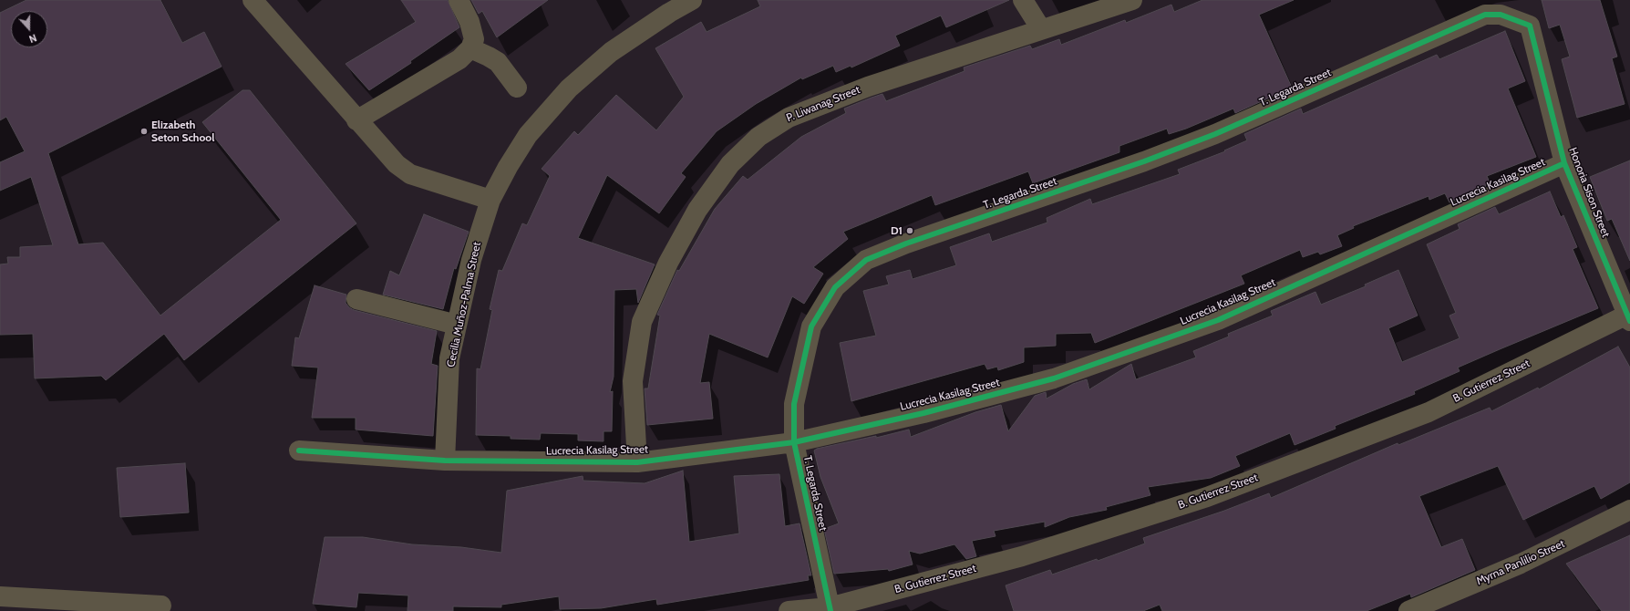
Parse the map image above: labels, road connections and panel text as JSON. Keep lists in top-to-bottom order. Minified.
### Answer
{"streets":{"street":["T. Legarda Street","P. Liwanag Street","Lucrecia Kasilag Street","Honoria Sison Street","Cecilia Muñoz-Palma Street","B. Gutierrez Street","Myrna Panlilio Street"]},"crossings":[["T. Legarda Street","Lucrecia Kasilag Street"],["T. Legarda Street","Honoria Sison Street"],["T. Legarda Street","B. Gutierrez Street"],["P. Liwanag Street","Lucrecia Kasilag Street"],["Lucrecia Kasilag Street","Honoria Sison Street"],["Lucrecia Kasilag Street","Cecilia Muñoz-Palma Street"],["Honoria Sison Street","B. Gutierrez Street"]],"places":["Elizabeth Seton School","D1"],"north":"bottom"}
